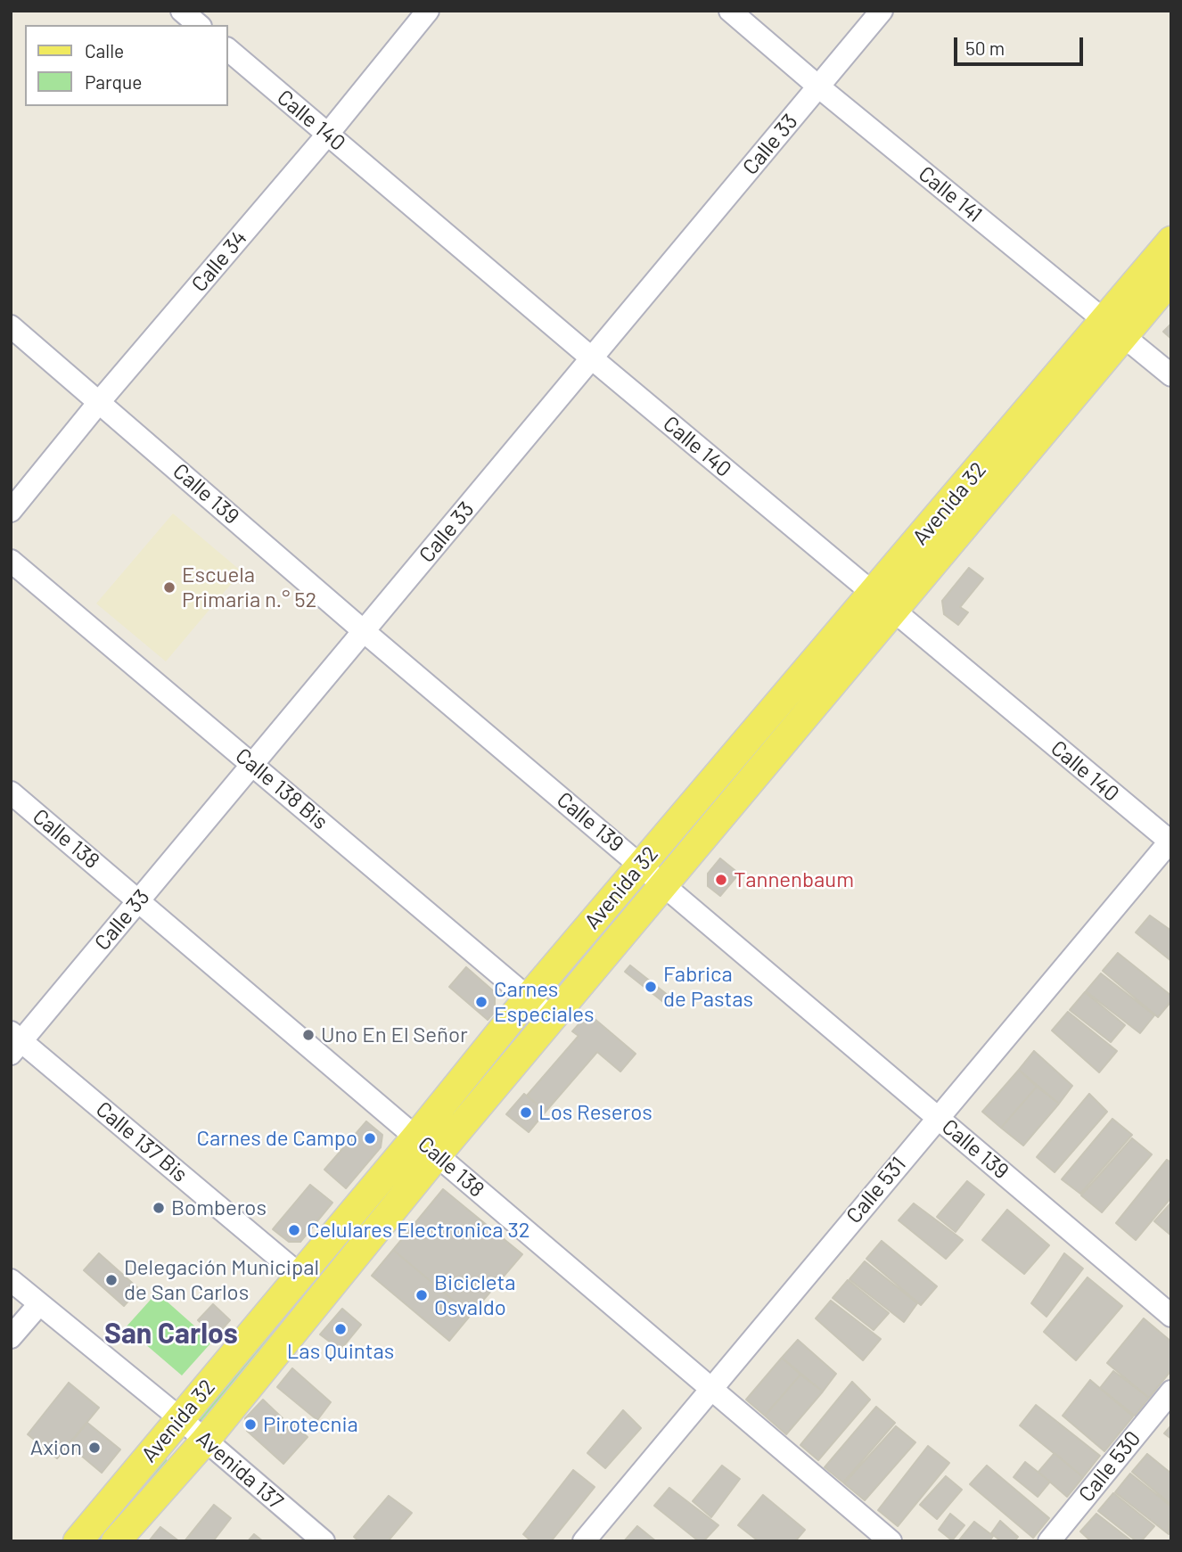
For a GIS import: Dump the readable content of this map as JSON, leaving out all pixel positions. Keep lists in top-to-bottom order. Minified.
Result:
{"streets":{"main road":["Avenida 32"],"street":["Calle 140","Calle 33","Calle 141","Calle 34","Calle 139","Calle 138 Bis","Calle 138","Calle 137 Bis","Calle 531","Calle 530","Avenida 137"]},"crossings":[["Calle 140","Calle 33"],["Calle 140","Calle 34"],["Calle 140","Avenida 32"],["Calle 140","Calle 531"],["Calle 33","Calle 141"],["Calle 33","Calle 139"],["Calle 33","Calle 138 Bis"],["Calle 33","Calle 138"],["Calle 33","Calle 137 Bis"],["Calle 141","Avenida 32"],["Calle 34","Calle 139"],["Calle 139","Avenida 32"],["Calle 139","Calle 531"],["Avenida 32","Calle 138 Bis"],["Avenida 32","Calle 138"],["Avenida 32","Calle 137 Bis"],["Avenida 32","Avenida 137"],["Calle 138","Calle 531"]],"districts":["San Carlos"],"places":["Escuela Primaria n.° 52","Tannenbaum","Fabrica de Pastas","Carnes Especiales","Uno En El Señor","Los Reseros","Carnes de Campo","Bomberos","Celulares Electronica 32","Delegación Municipal de San Carlos","Bicicleta Osvaldo","Las Quintas","Pirotecnia","Axion"],"legend":["Calle","Parque"],"scale_bar":"50 m"}
